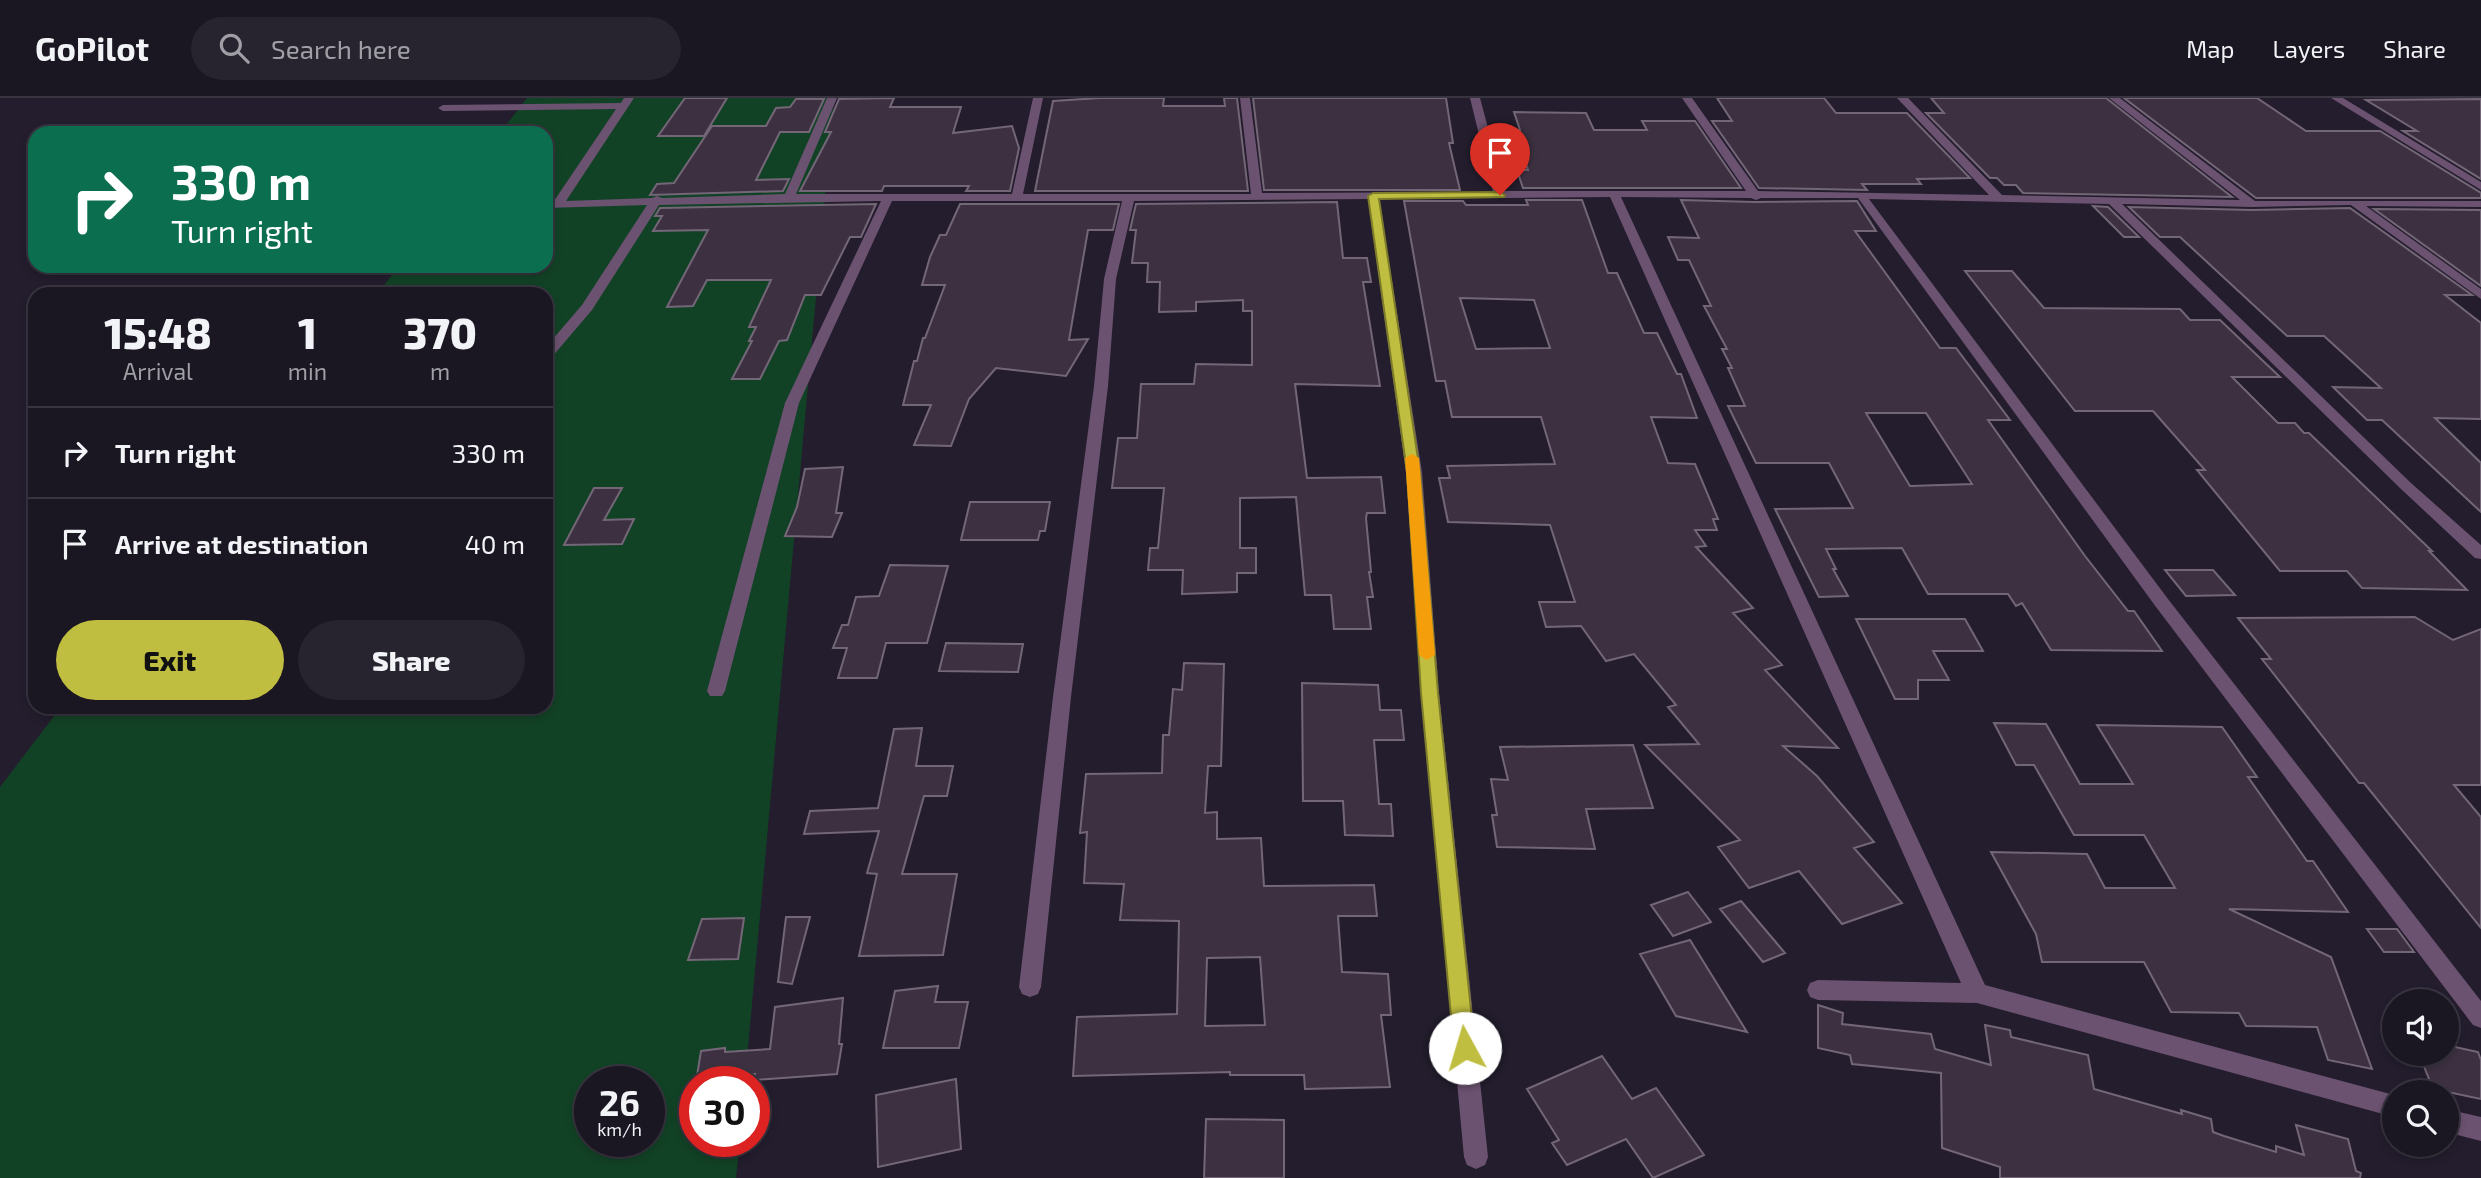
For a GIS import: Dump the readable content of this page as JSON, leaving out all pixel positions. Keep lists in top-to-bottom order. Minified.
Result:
{"page":{"header":"GoPilot","search":"Search here","nav":["Map","Layers","Share"],"turn":["330 m","Turn right"],"eta":["15:48","Arrival","1","min","370","m"],"list":[{"name":"Turn right","value":"330 m"},{"name":"Arrive at destination","value":"40 m"}],"buttons":["Exit","Share"],"speed":"26 km/h","limit":"30"}}
